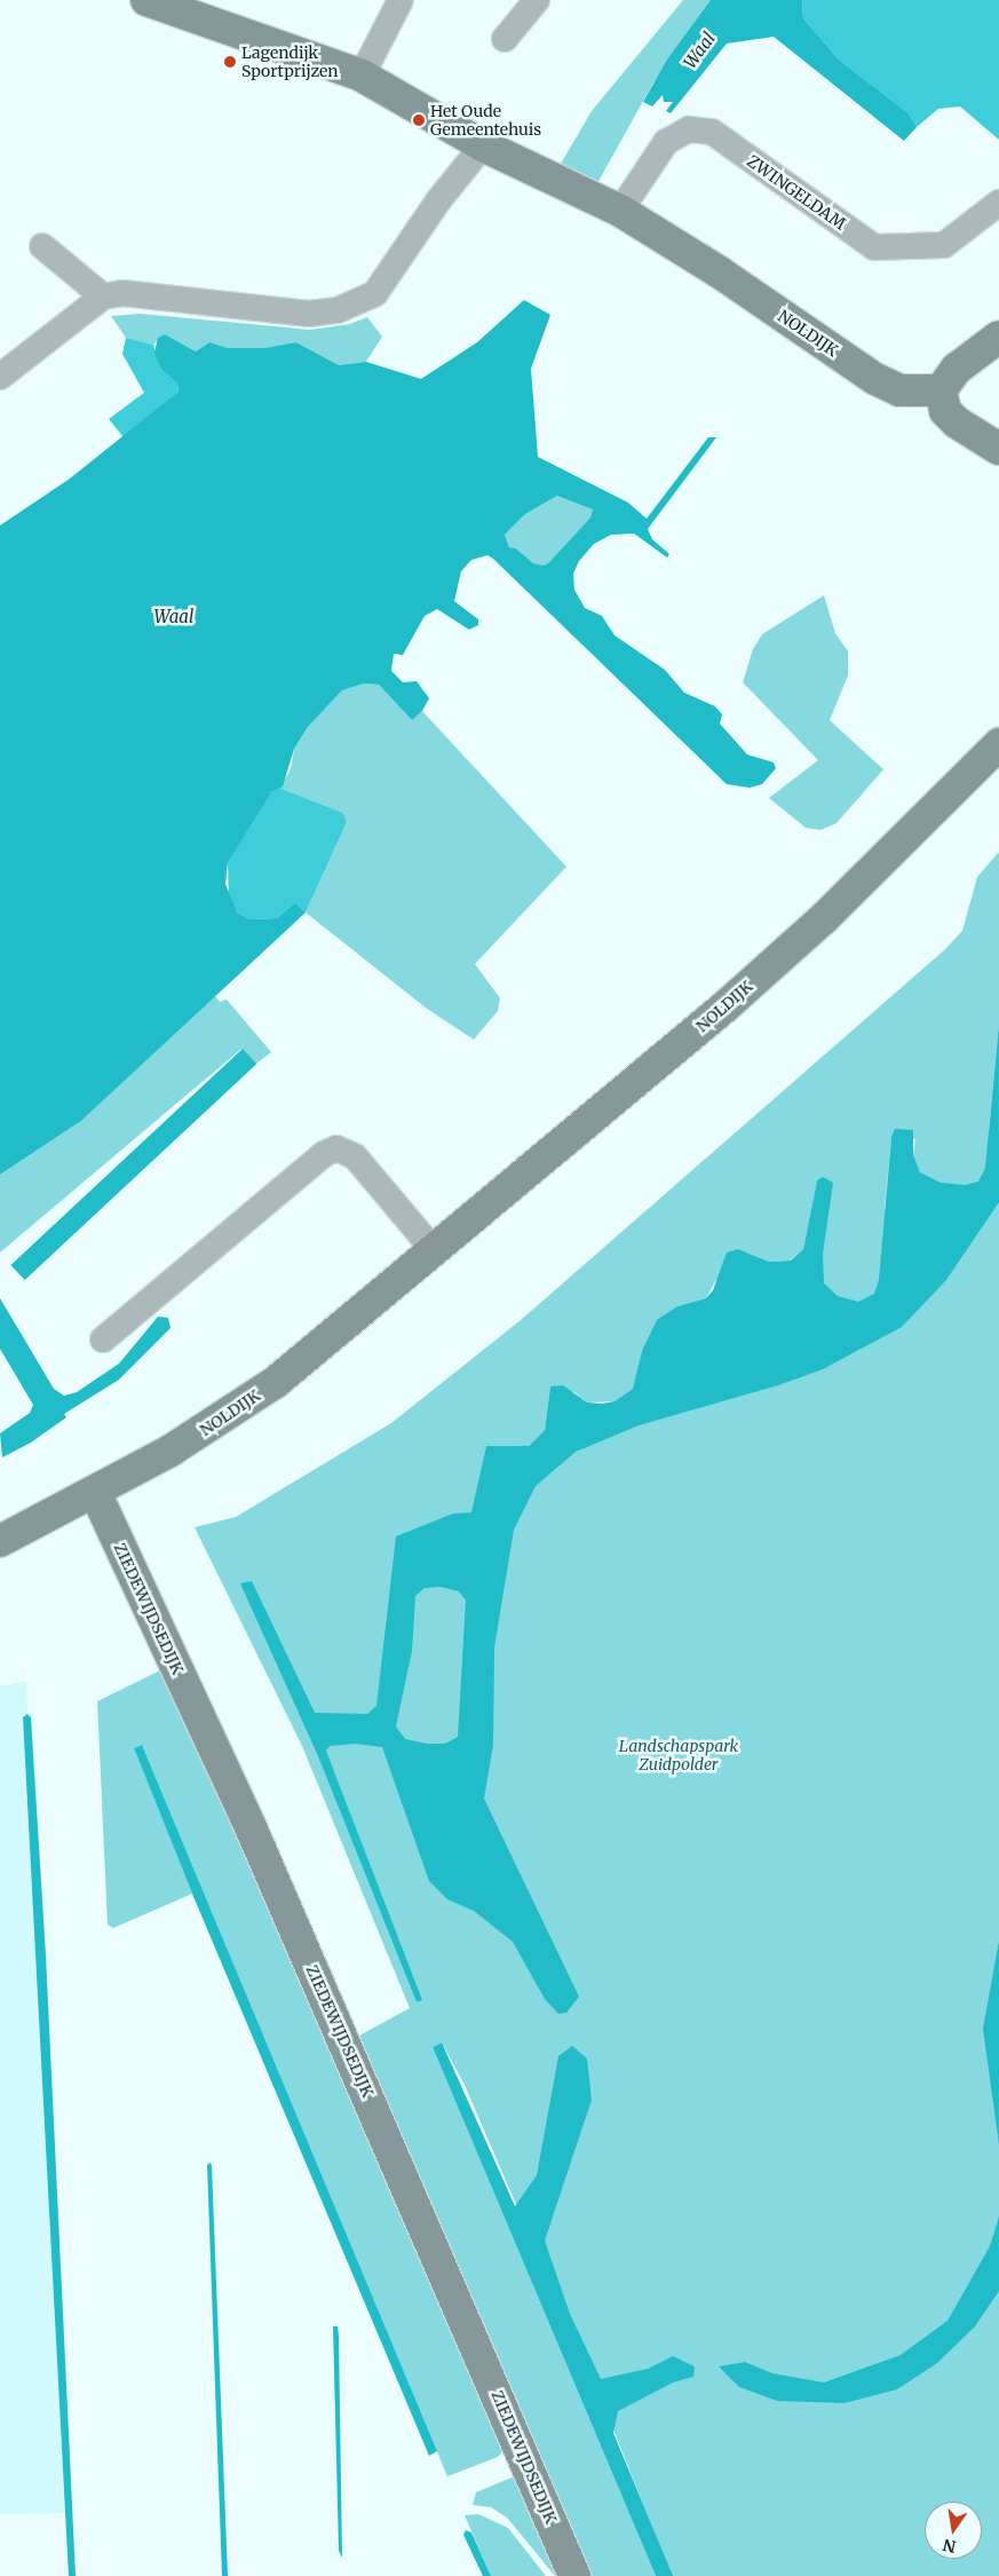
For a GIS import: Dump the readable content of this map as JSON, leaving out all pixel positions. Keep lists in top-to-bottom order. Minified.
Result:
{"streets":{"street":["ZWINGELDAM","NOLDIJK","ZIEDEWIJDSEDIJK"]},"crossings":[["ZWINGELDAM","NOLDIJK"],["NOLDIJK","ZIEDEWIJDSEDIJK"]],"water":["Waal"],"parks":["Landschapspark Zuidpolder"],"places":["Lagendijk Sportprijzen","Het Oude Gemeentehuis"],"north":"bottom"}
